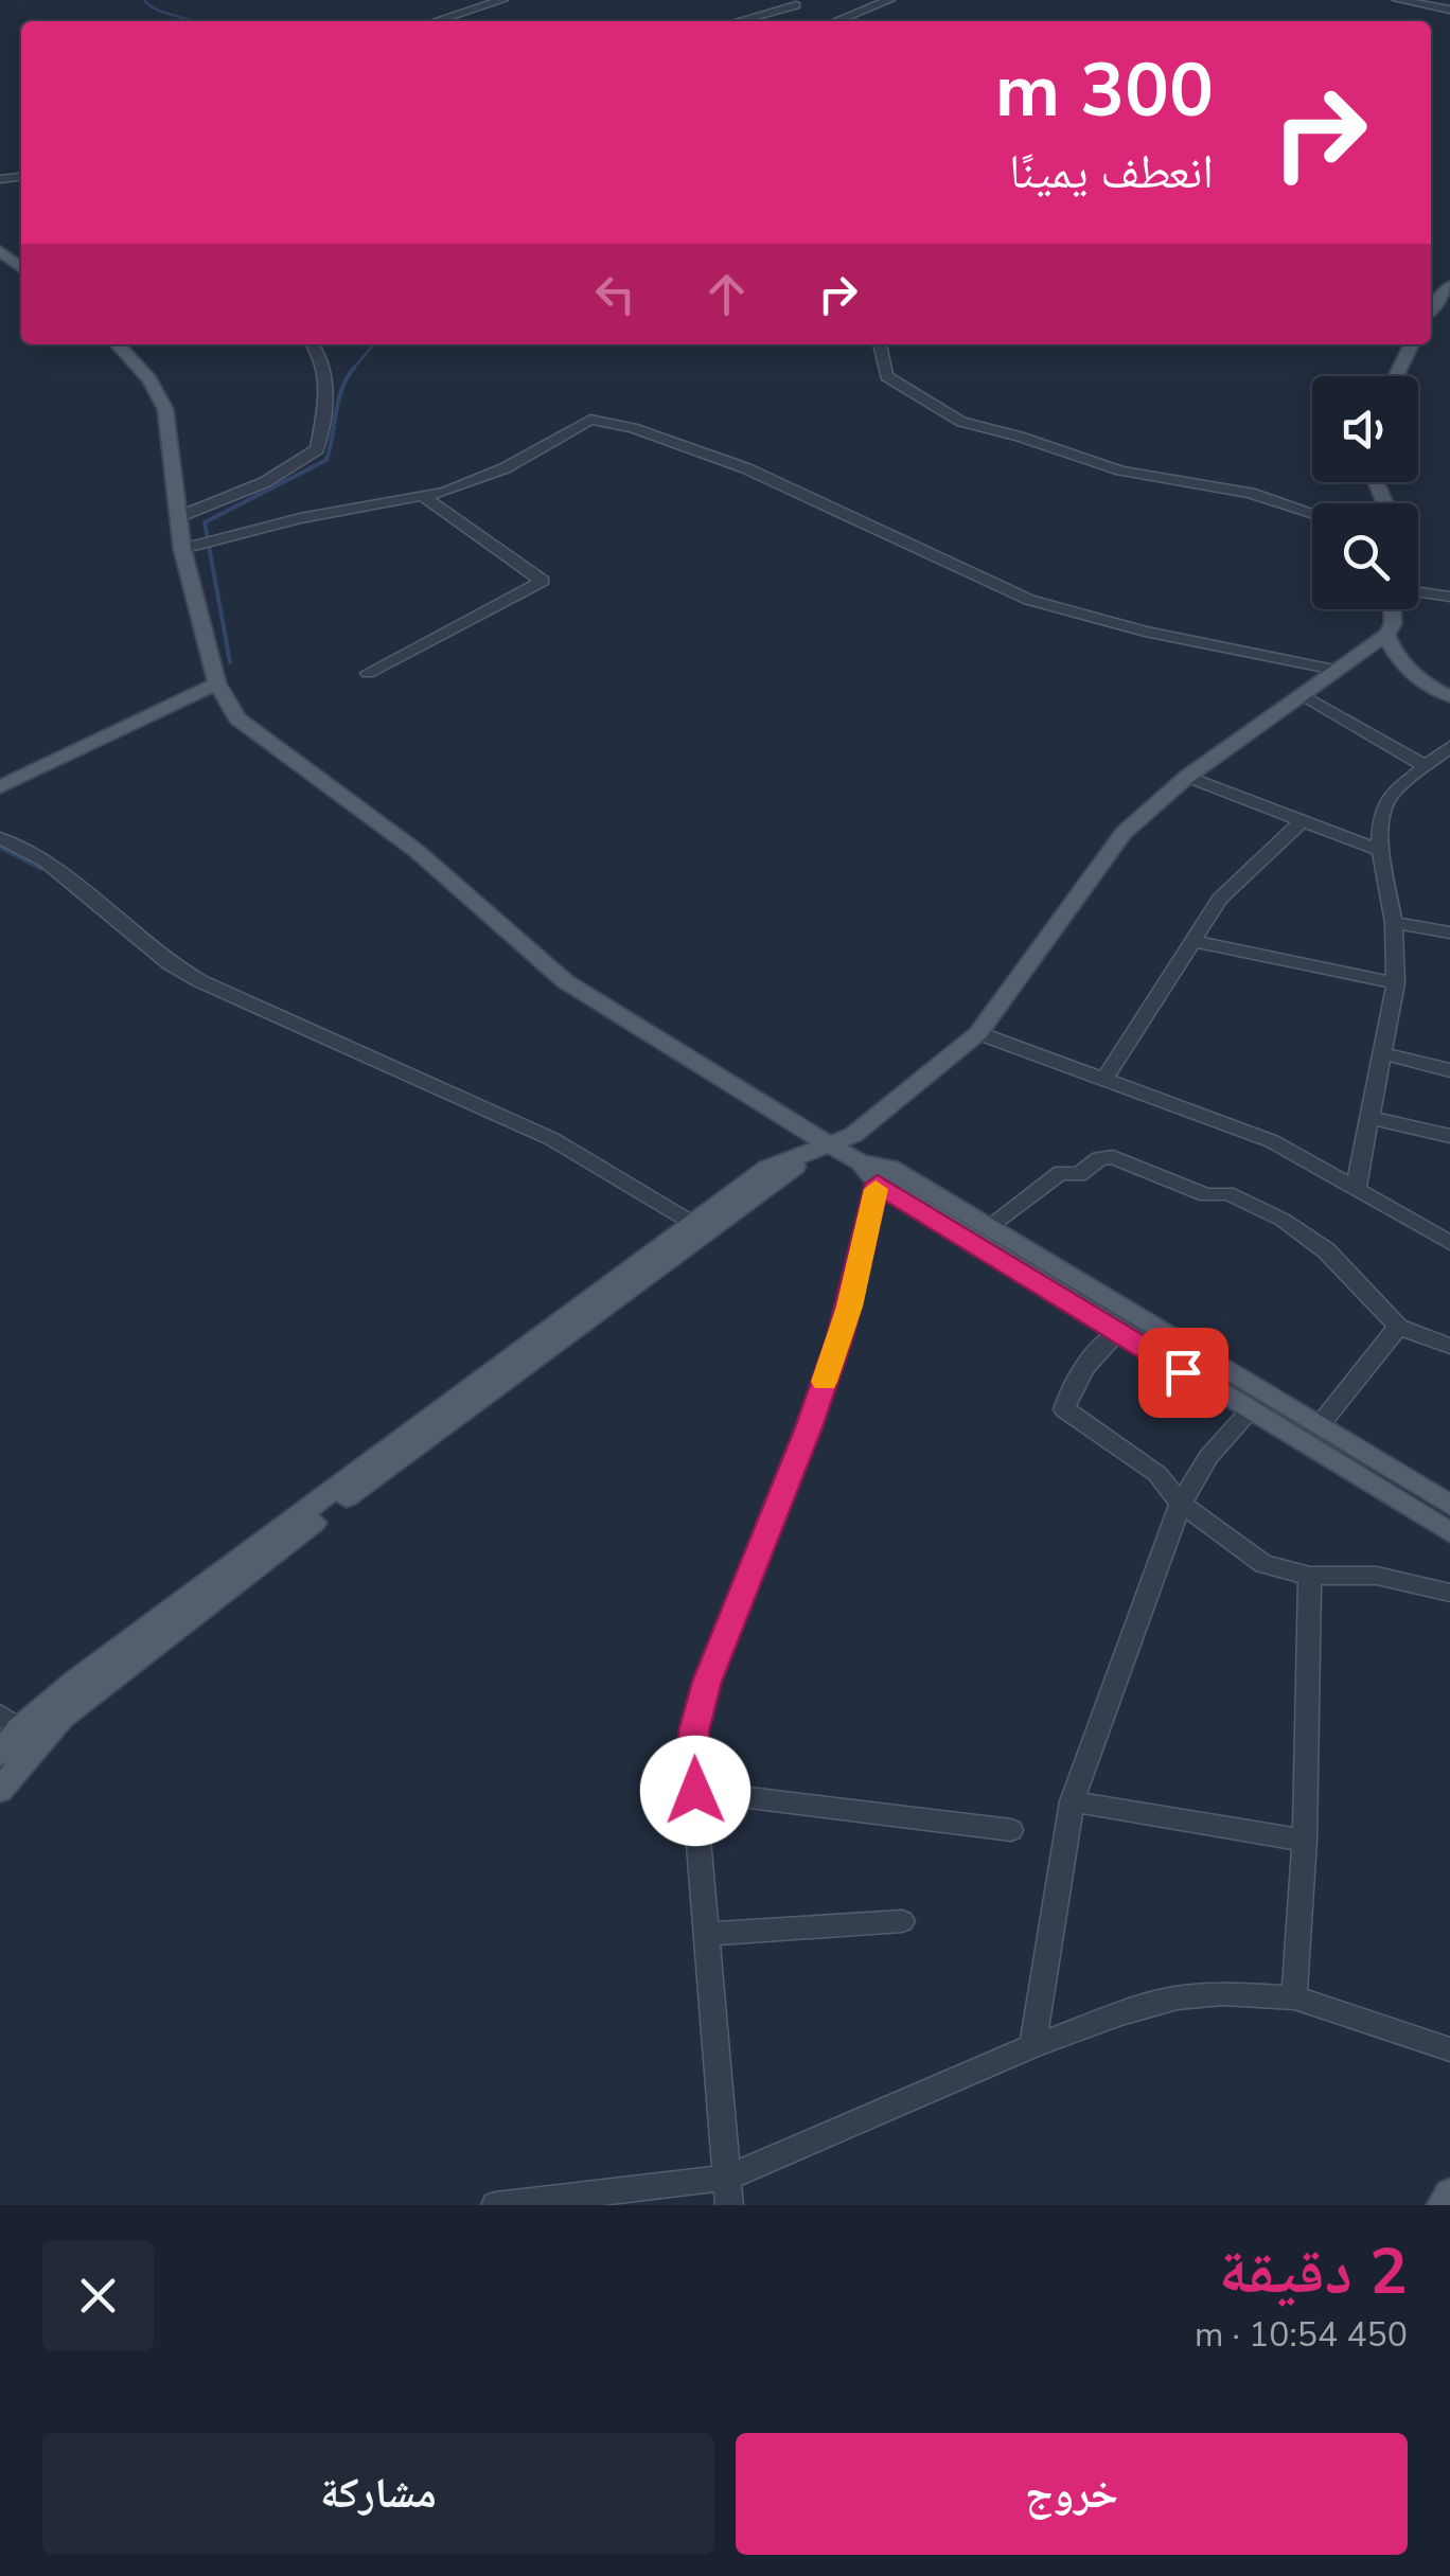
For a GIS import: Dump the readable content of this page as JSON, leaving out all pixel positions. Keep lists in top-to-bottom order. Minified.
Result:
{"page":{"turn":["300 m","انعطف يمينًا"],"heading":["2 دقيقة","450 m · 10:54"],"buttons":["خروج","مشاركة"]}}
